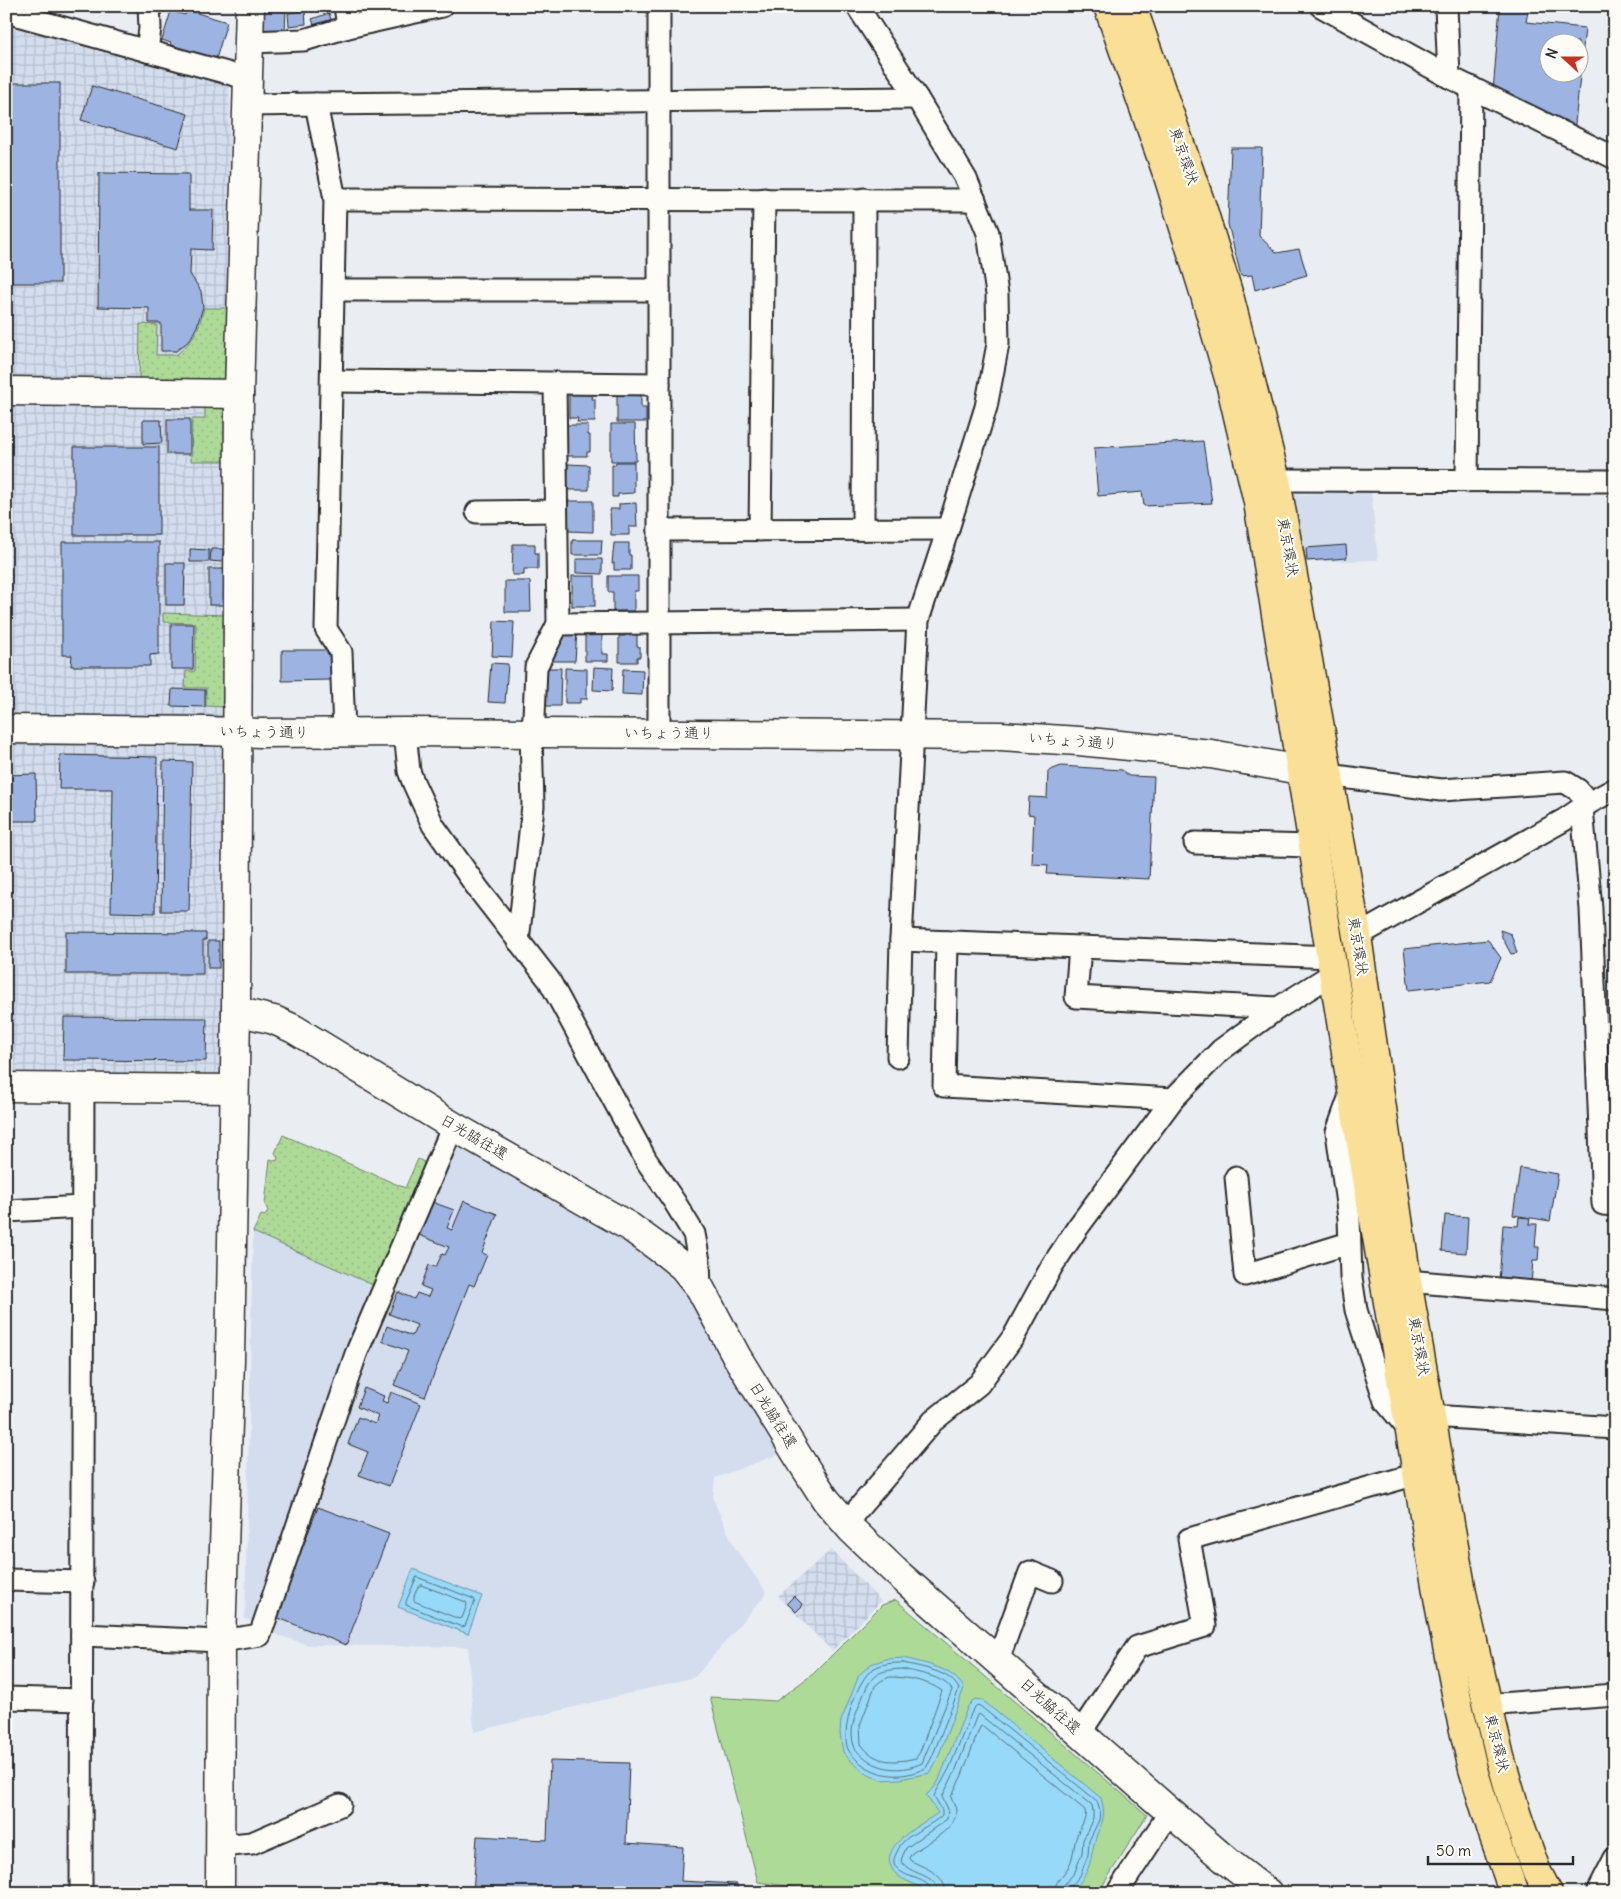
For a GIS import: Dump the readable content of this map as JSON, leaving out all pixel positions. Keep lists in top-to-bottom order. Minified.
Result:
{"streets":{"highway":["東京環状"],"street":["いちょう通り","日光脇往還"]},"crossings":[["東京環状","いちょう通り"]],"scale_bar":"50 m","north":"left"}
